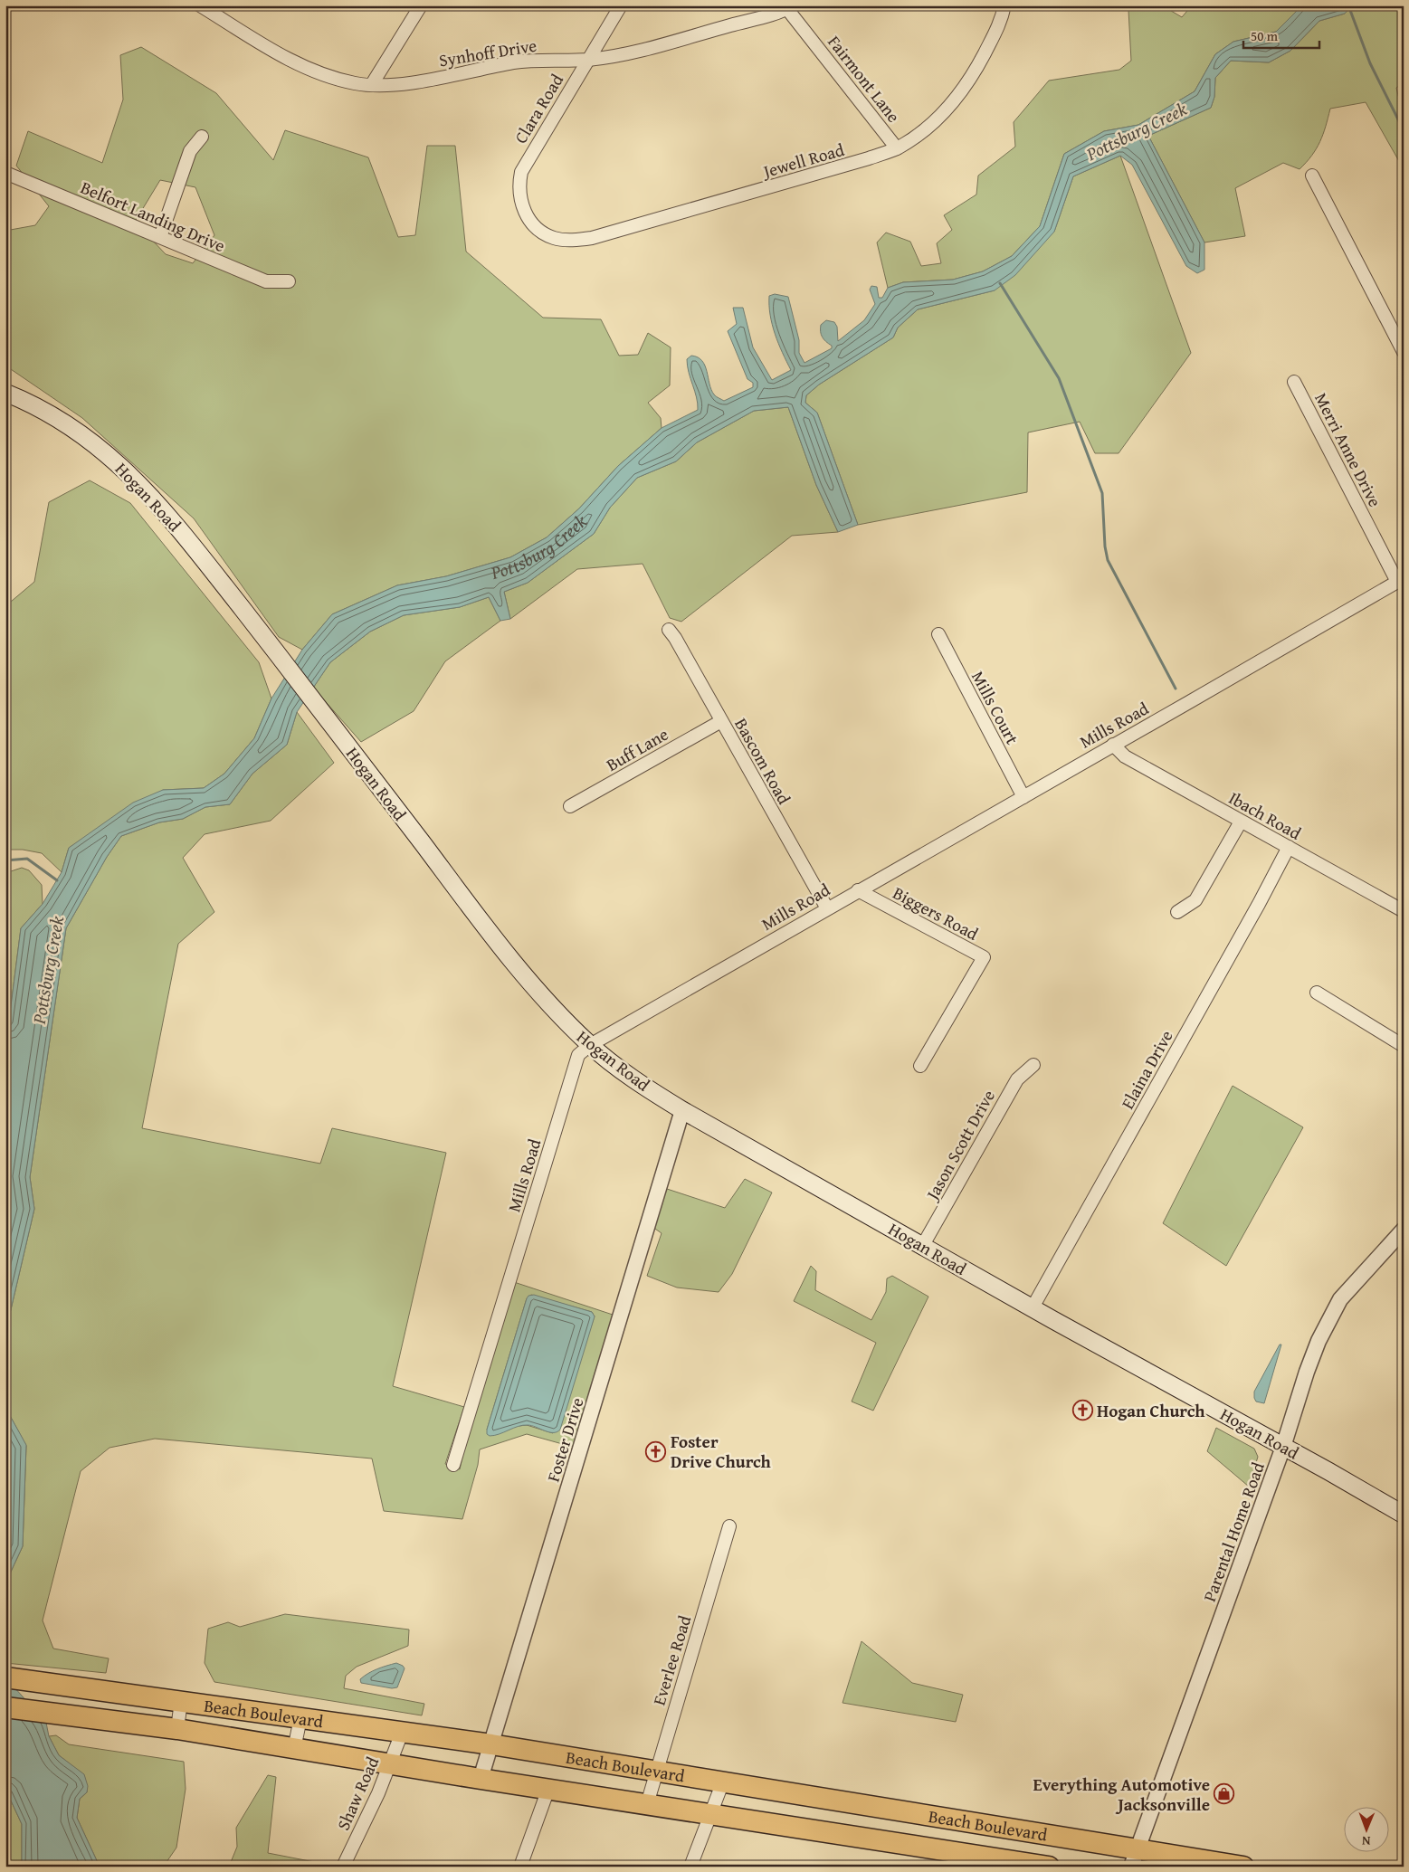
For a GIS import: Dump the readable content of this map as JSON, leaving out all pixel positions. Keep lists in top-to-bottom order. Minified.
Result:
{"streets":{"highway":["Beach Boulevard"],"main road":["Hogan Road"],"street":["Synhoff Drive","Fairmont Lane","Clara Road","Jewell Road","Belfort Landing Drive","Merri Anne Drive","Mills Court","Mills Road","Buff Lane","Bascom Road","Ibach Road","Biggers Road","Elaina Drive","Jason Scott Drive","Foster Drive","Parental Home Road","Everlee Road","Shaw Road"]},"crossings":[["Synhoff Drive","Fairmont Lane"],["Synhoff Drive","Clara Road"],["Fairmont Lane","Jewell Road"],["Clara Road","Jewell Road"],["Merri Anne Drive","Mills Road"],["Hogan Road","Mills Road"],["Hogan Road","Elaina Drive"],["Hogan Road","Jason Scott Drive"],["Hogan Road","Foster Drive"],["Hogan Road","Parental Home Road"],["Mills Court","Mills Road"],["Mills Road","Bascom Road"],["Mills Road","Ibach Road"],["Mills Road","Biggers Road"],["Buff Lane","Bascom Road"],["Ibach Road","Elaina Drive"],["Foster Drive","Beach Boulevard"],["Parental Home Road","Beach Boulevard"],["Everlee Road","Beach Boulevard"],["Beach Boulevard","Shaw Road"]],"water":["Pottsburg Creek"],"places":{"church":["Hogan Church","Foster Drive Church"],"shop":["Everything Automotive Jacksonville"]},"scale_bar":"50 m","north":"bottom"}
